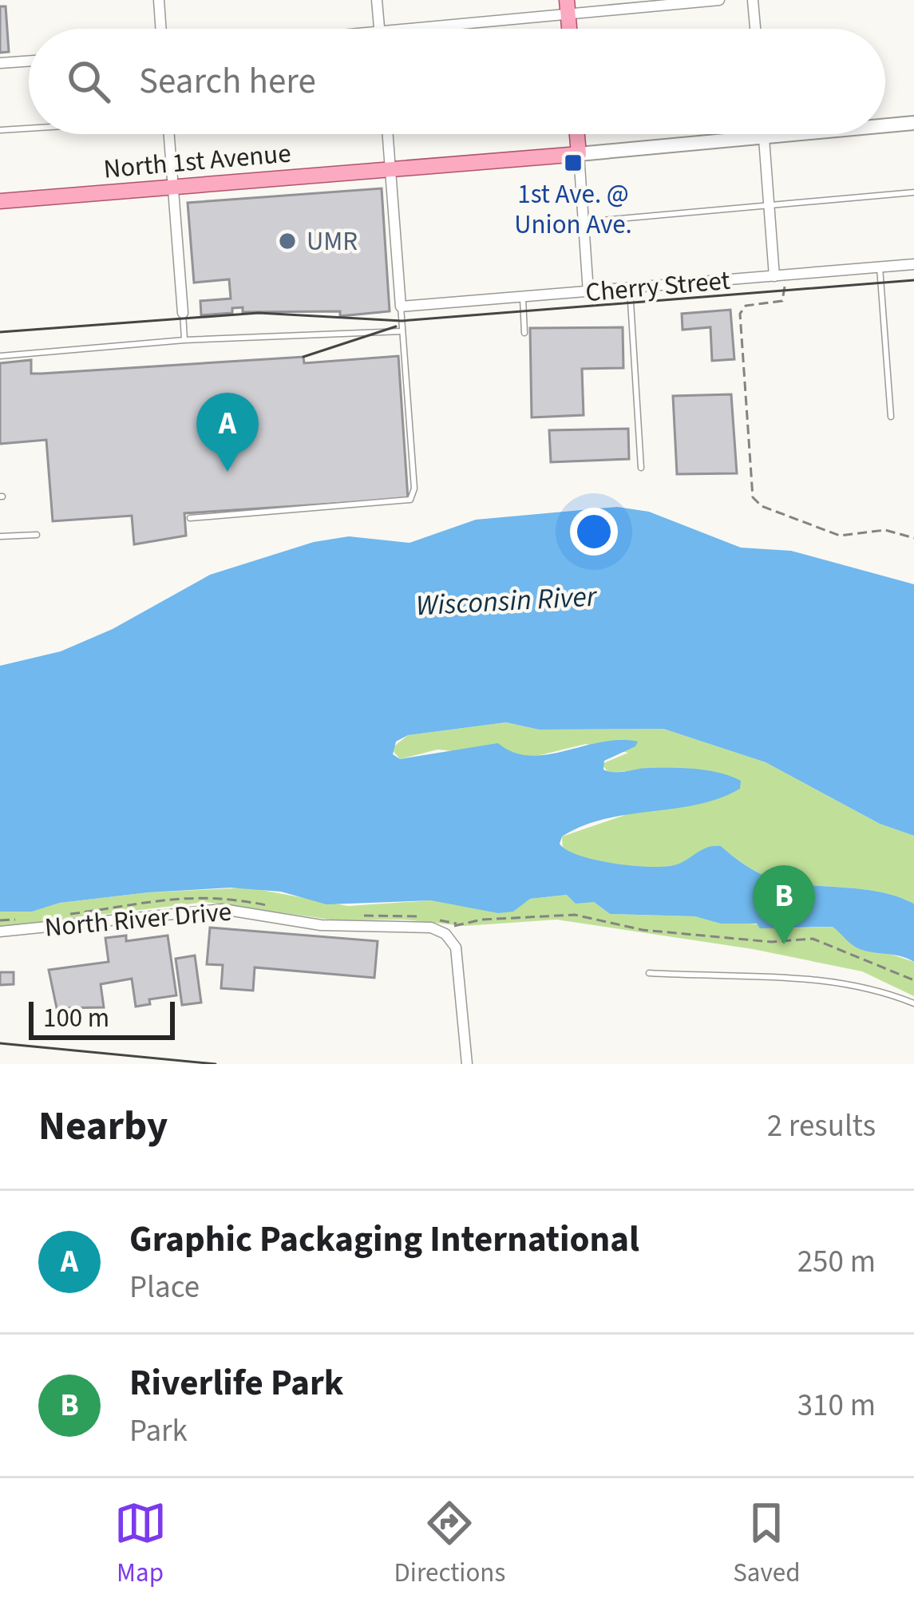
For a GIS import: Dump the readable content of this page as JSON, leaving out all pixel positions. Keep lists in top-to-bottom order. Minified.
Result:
{"streets":{"main road":["North 1st Avenue"],"street":["Cherry Street","North River Drive"]},"water":["Wisconsin River"],"places":{"transit":["1st Ave. @ Union Ave."],"other":["UMR"]},"scale_bar":"100 m","page":{"search":"Search here","pins":["A","B"],"scale":"100 m","heading":["Nearby","2 results"],"list":[{"mark":"A","name":"Graphic Packaging International","note":"Place","value":"250 m"},{"mark":"B","name":"Riverlife Park","note":"Park","value":"310 m"}],"nav":["Map","Directions","Saved"]}}
